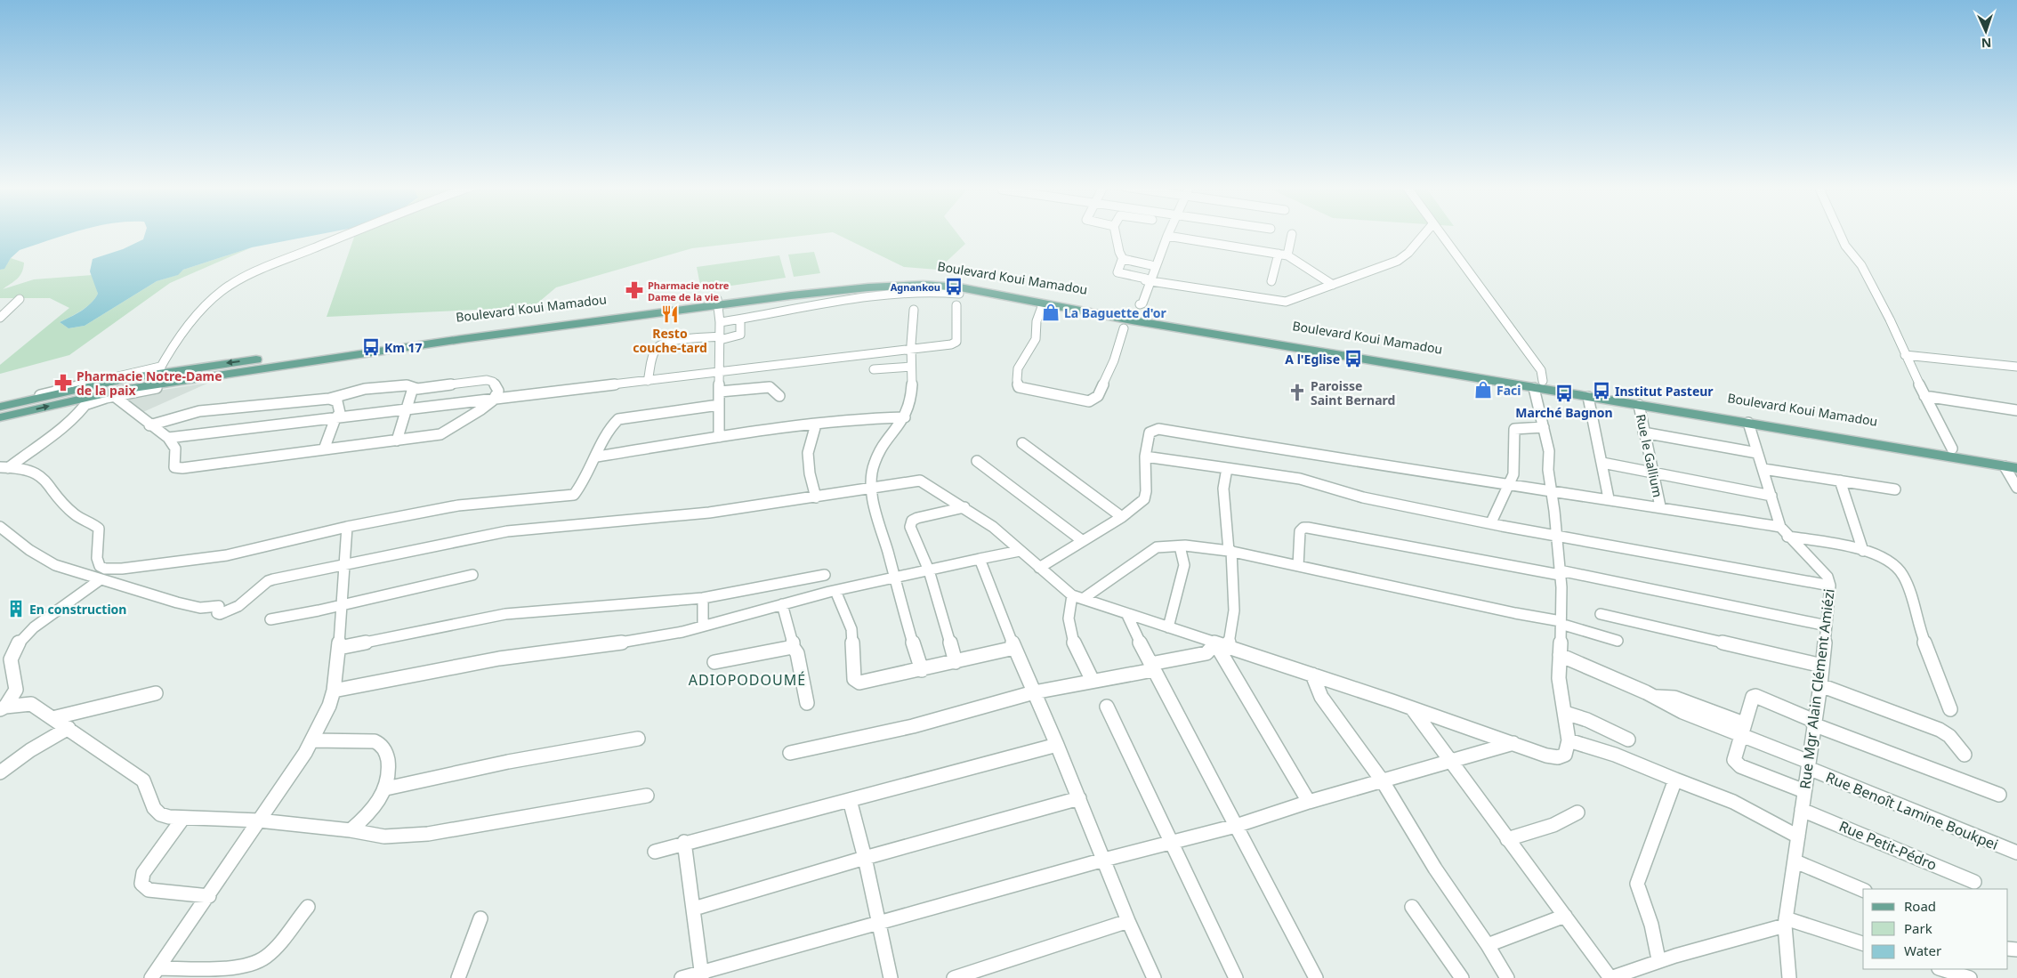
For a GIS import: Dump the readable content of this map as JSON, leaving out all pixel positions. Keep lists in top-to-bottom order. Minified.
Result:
{"streets":{"main road":["Boulevard Koui Mamadou"],"street":["Rue le Gallium","Rue Mgr Alain Clément Amiézi","Rue Benoît Lamine Boukpei","Rue Petit-Pédro"]},"crossings":[["Boulevard Koui Mamadou","Rue le Gallium"],["Boulevard Koui Mamadou","Rue Mgr Alain Clément Amiézi"],["Rue Mgr Alain Clément Amiézi","Rue Benoît Lamine Boukpei"],["Rue Mgr Alain Clément Amiézi","Rue Petit-Pédro"]],"districts":["ADIOPODOUMÉ"],"places":{"bus stop":["Agnankou","Km 17","A l'Eglise","Institut Pasteur","Marché Bagnon"],"pharmacy":["Pharmacie notre Dame de la vie","Pharmacie Notre-Dame de la paix"],"shop":["La Baguette d'or","Faci"],"restaurant":["Resto couche-tard"],"church":["Paroisse Saint Bernard"],"building":["En construction"]},"legend":["Road","Park","Water"],"north":"bottom"}
